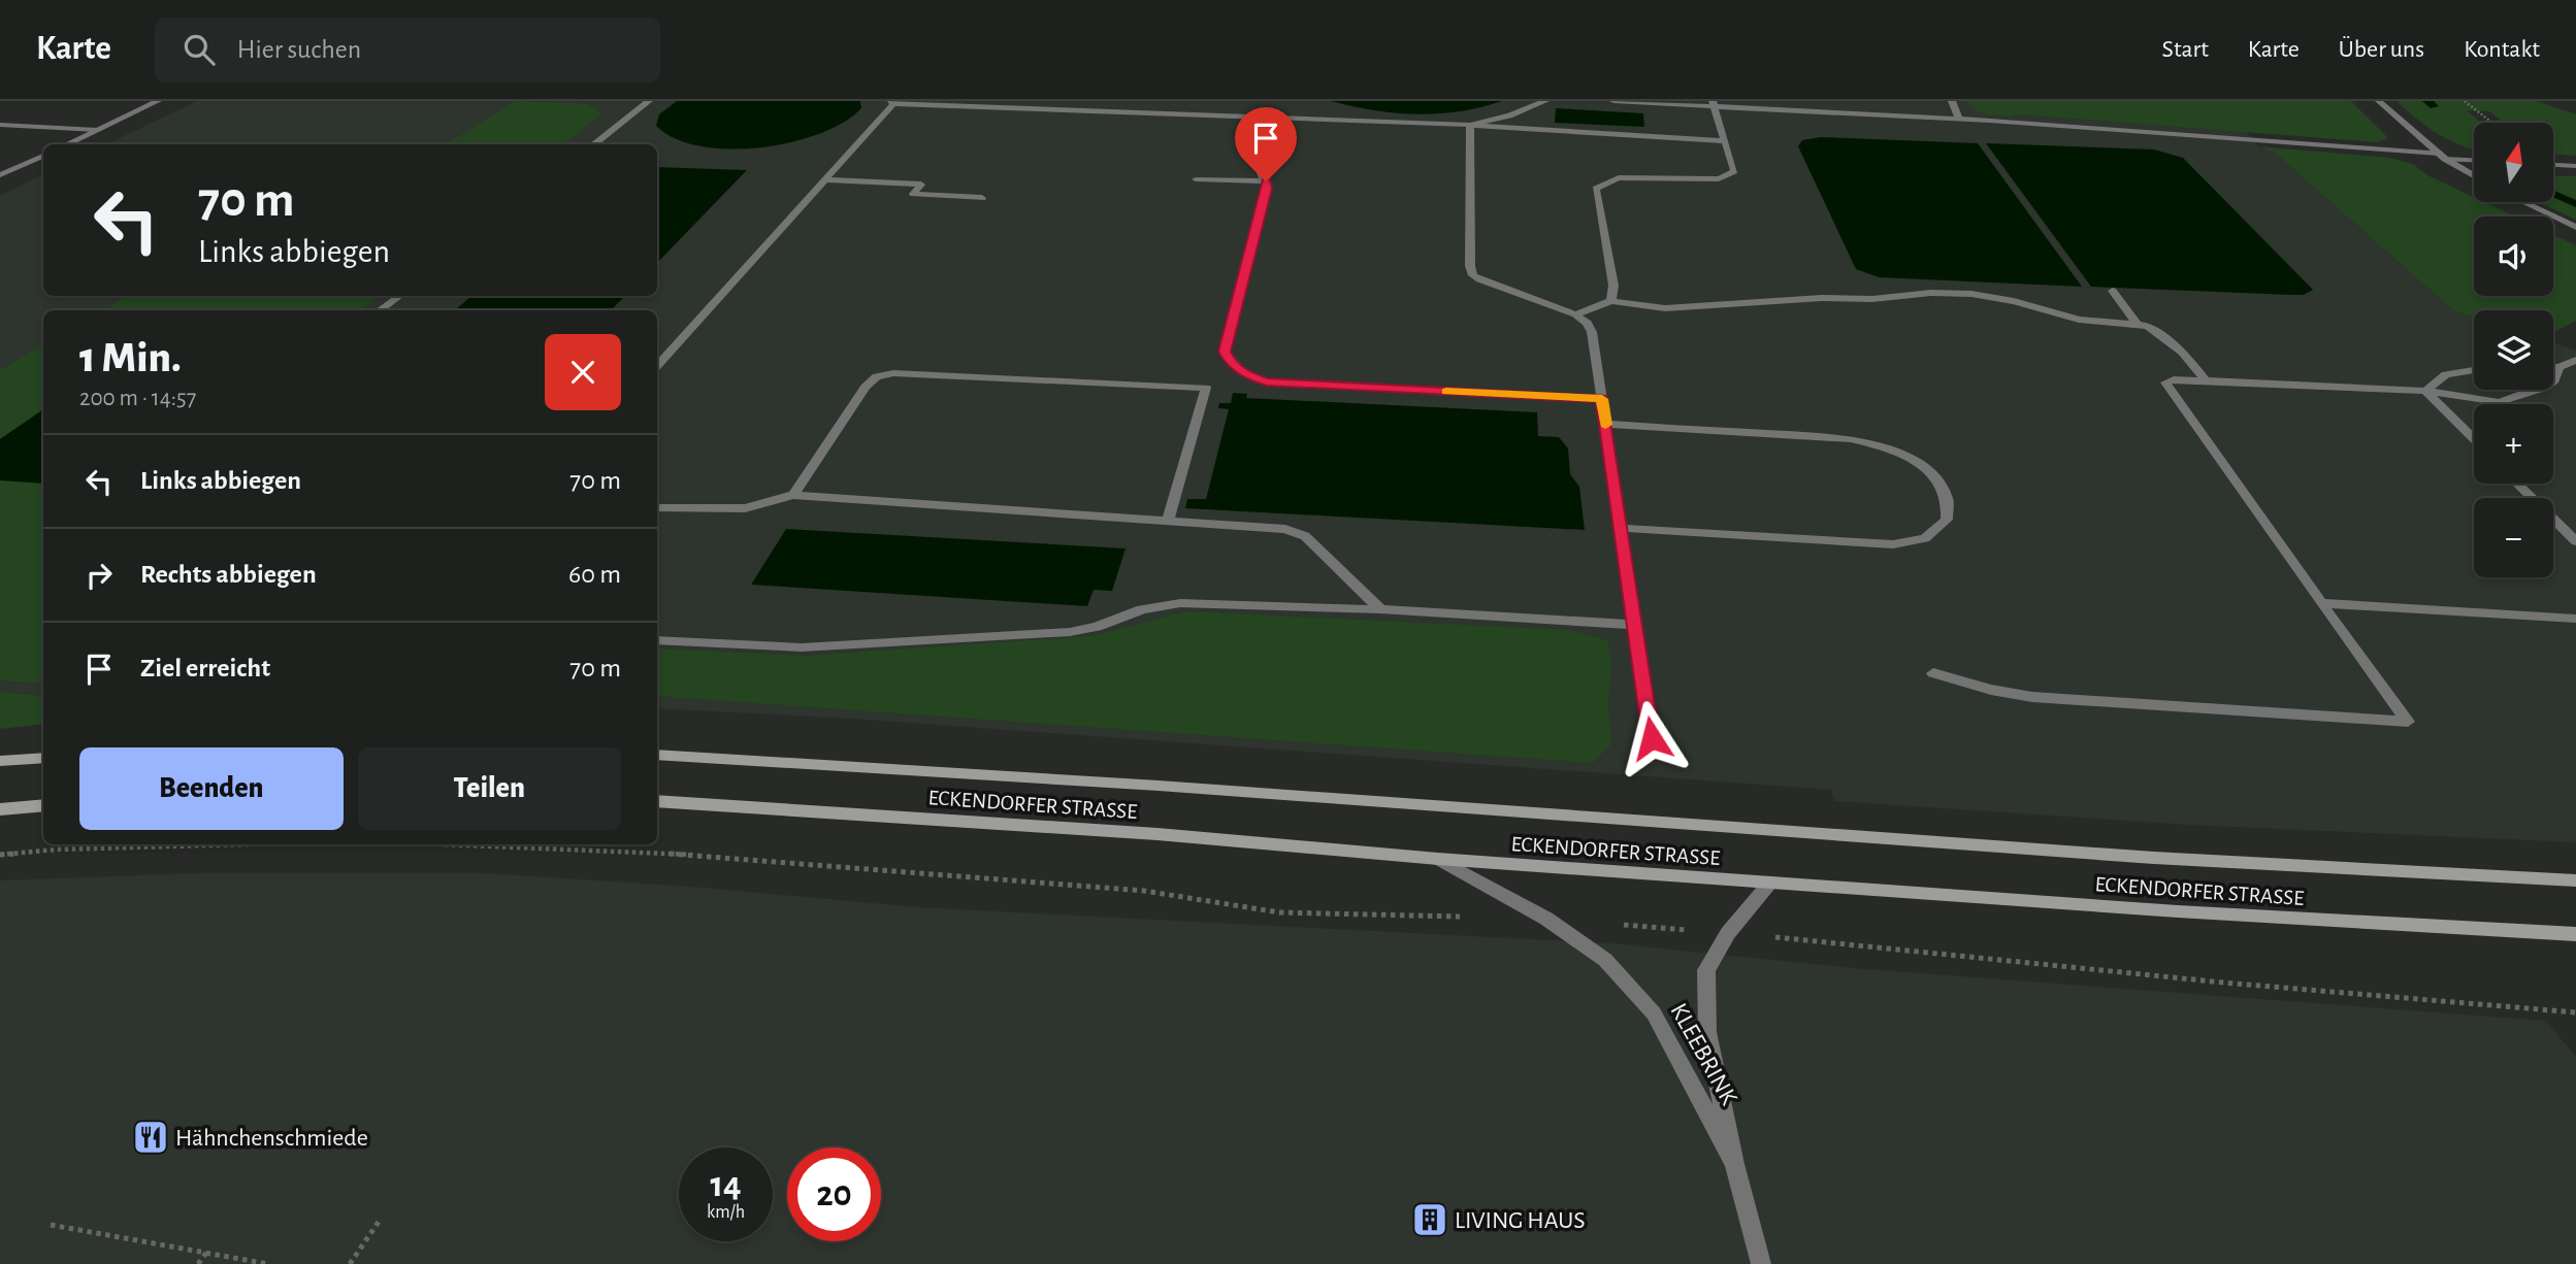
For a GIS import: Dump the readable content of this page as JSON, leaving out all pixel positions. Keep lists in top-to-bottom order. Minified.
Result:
{"streets":{"main road":["ECKENDORFER STRASSE"],"street":["KLEEBRINK"]},"crossings":[["ECKENDORFER STRASSE","KLEEBRINK"]],"places":{"restaurant":["Hähnchenschmiede"],"building":["LIVING HAUS"]},"north":"top","page":{"header":"Karte","search":"Hier suchen","nav":["Start","Karte","Über uns","Kontakt"],"map_buttons":["+","−"],"turn":["70 m","Links abbiegen"],"heading":["1 Min.","200 m · 14:57"],"list":[{"name":"Links abbiegen","value":"70 m"},{"name":"Rechts abbiegen","value":"60 m"},{"name":"Ziel erreicht","value":"70 m"}],"buttons":["Beenden","Teilen"],"speed":"14 km/h","limit":"20"}}
